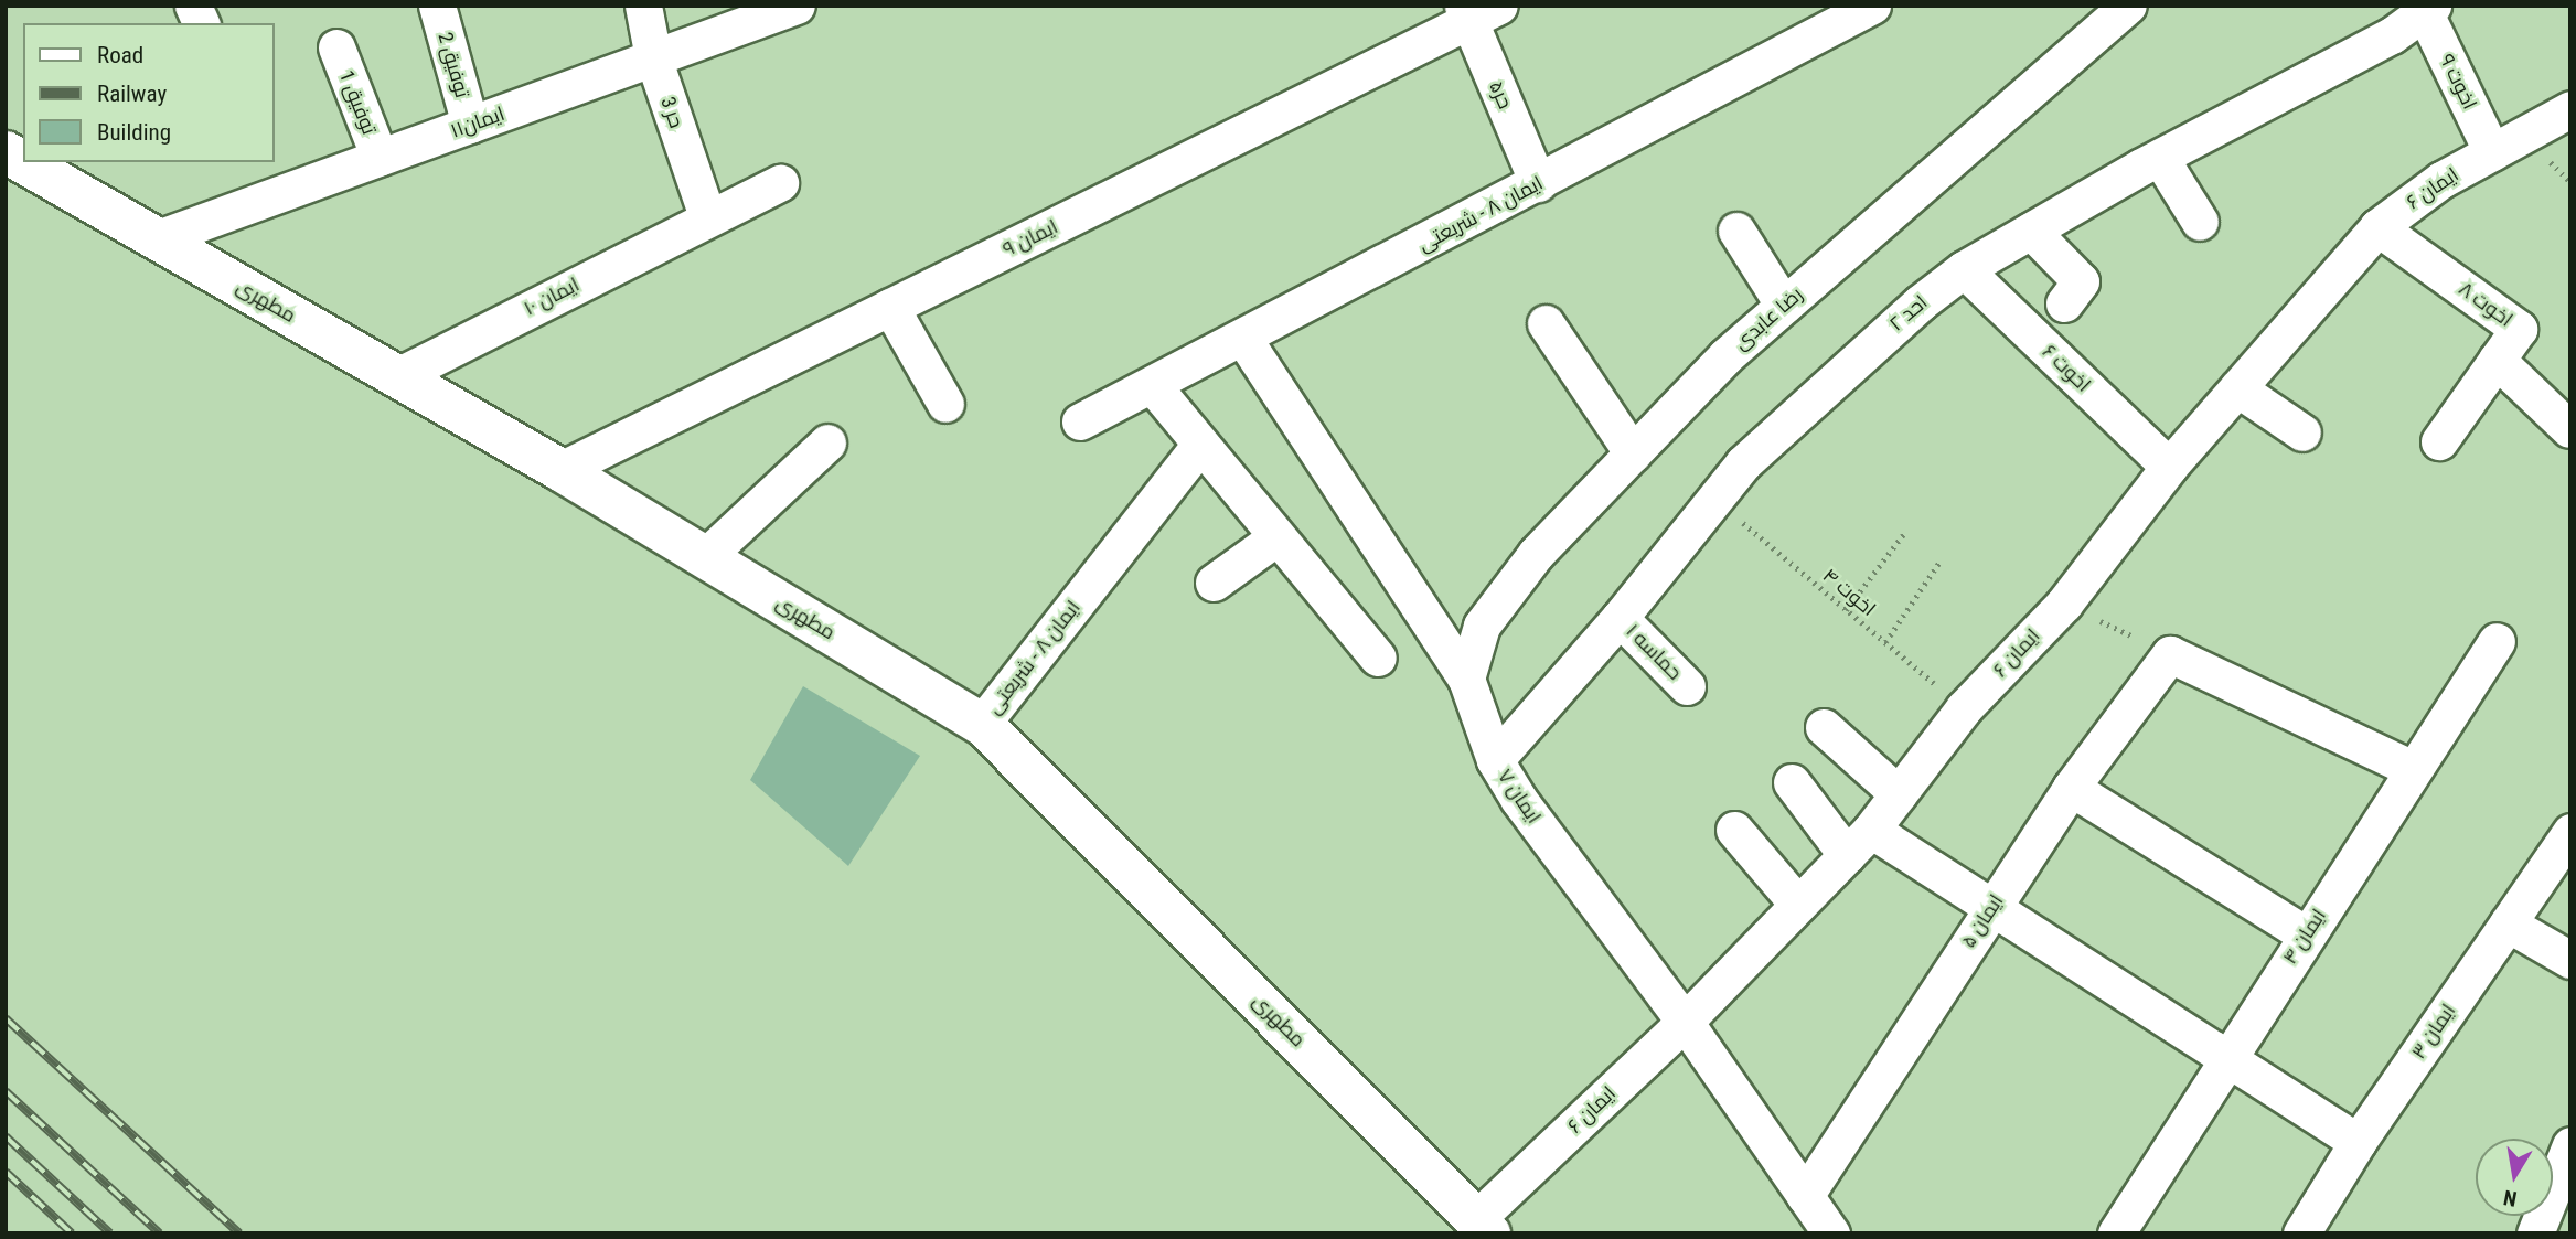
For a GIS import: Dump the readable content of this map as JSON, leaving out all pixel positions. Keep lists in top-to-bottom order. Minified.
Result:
{"streets":{"street":["توفیق 2","اخوت ۹","حر۵","توفیق 1","حر 3","ایمان۱۱","ایمان ۶","ایمان ۸ - شریعتی","ایمان ۹","ایمان ۱۰","مطهری","اخوت ۸","احد ۲","رضا عابدی","اخوت ۶","حماسه ۱","ایمان ۷","ایمان ۵","ایمان ۴","ایمان ۳"],"path":["اخوت ۴"]},"crossings":[["توفیق 2","ایمان۱۱"],["اخوت ۹","ایمان ۶"],["اخوت ۹","احد ۲"],["حر۵","ایمان ۸ - شریعتی"],["حر۵","ایمان ۹"],["توفیق 1","ایمان۱۱"],["حر 3","ایمان۱۱"],["حر 3","ایمان ۱۰"],["ایمان۱۱","مطهری"],["ایمان ۶","مطهری"],["ایمان ۶","اخوت ۸"],["ایمان ۶","اخوت ۶"],["ایمان ۶","اخوت ۴"],["ایمان ۶","ایمان ۷"],["ایمان ۸ - شریعتی","مطهری"],["ایمان ۸ - شریعتی","ایمان ۷"],["ایمان ۹","مطهری"],["ایمان ۱۰","مطهری"],["احد ۲","اخوت ۶"],["احد ۲","اخوت ۴"],["احد ۲","حماسه ۱"],["احد ۲","ایمان ۷"],["رضا عابدی","ایمان ۷"],["ایمان ۷","ایمان ۵"]],"legend":["Road","Railway","Building"],"north":"bottom"}
